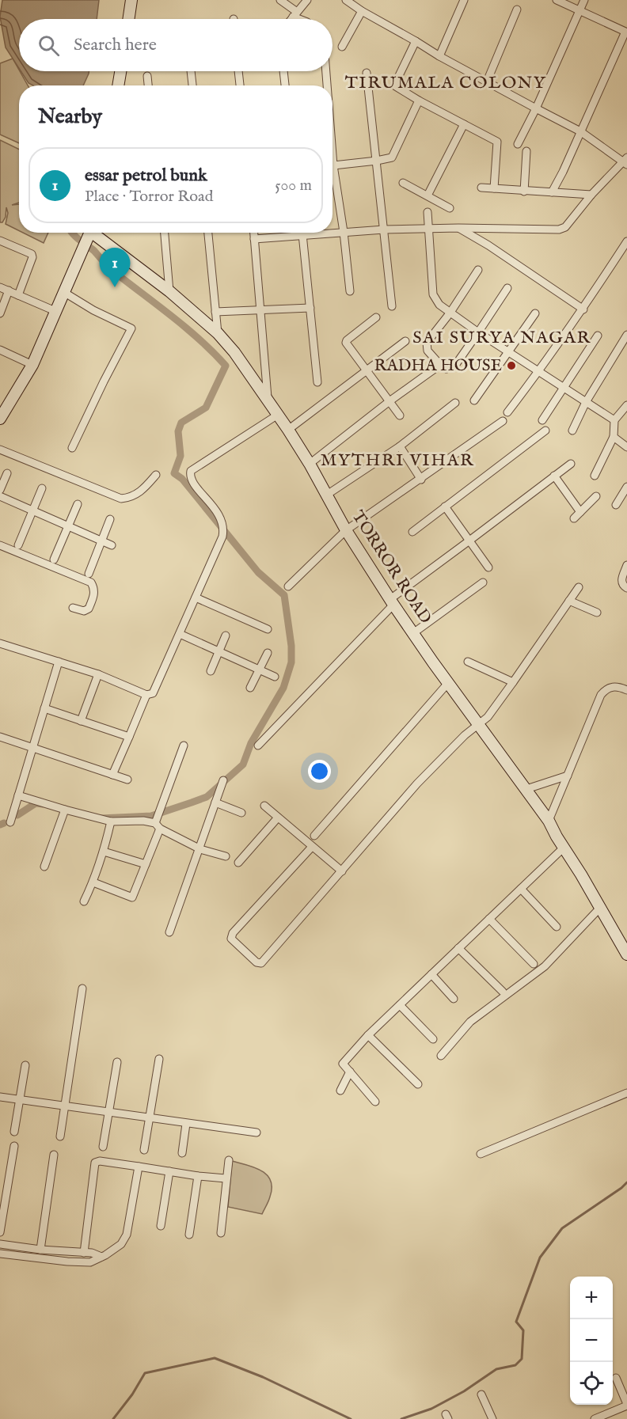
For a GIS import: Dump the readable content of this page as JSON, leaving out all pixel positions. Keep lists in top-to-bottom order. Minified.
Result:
{"streets":{"street":["TORROR ROAD"]},"districts":["TIRUMALA COLONY","SAI SURYA NAGAR","MYTHRI VIHAR"],"places":["RADHA HOUSE"],"page":{"search":"Search here","heading":"Nearby","list":[{"mark":"1","name":"essar petrol bunk","note":"Place · Torror Road","value":"500 m"}],"pins":"1","map_buttons":["+","−"]}}
